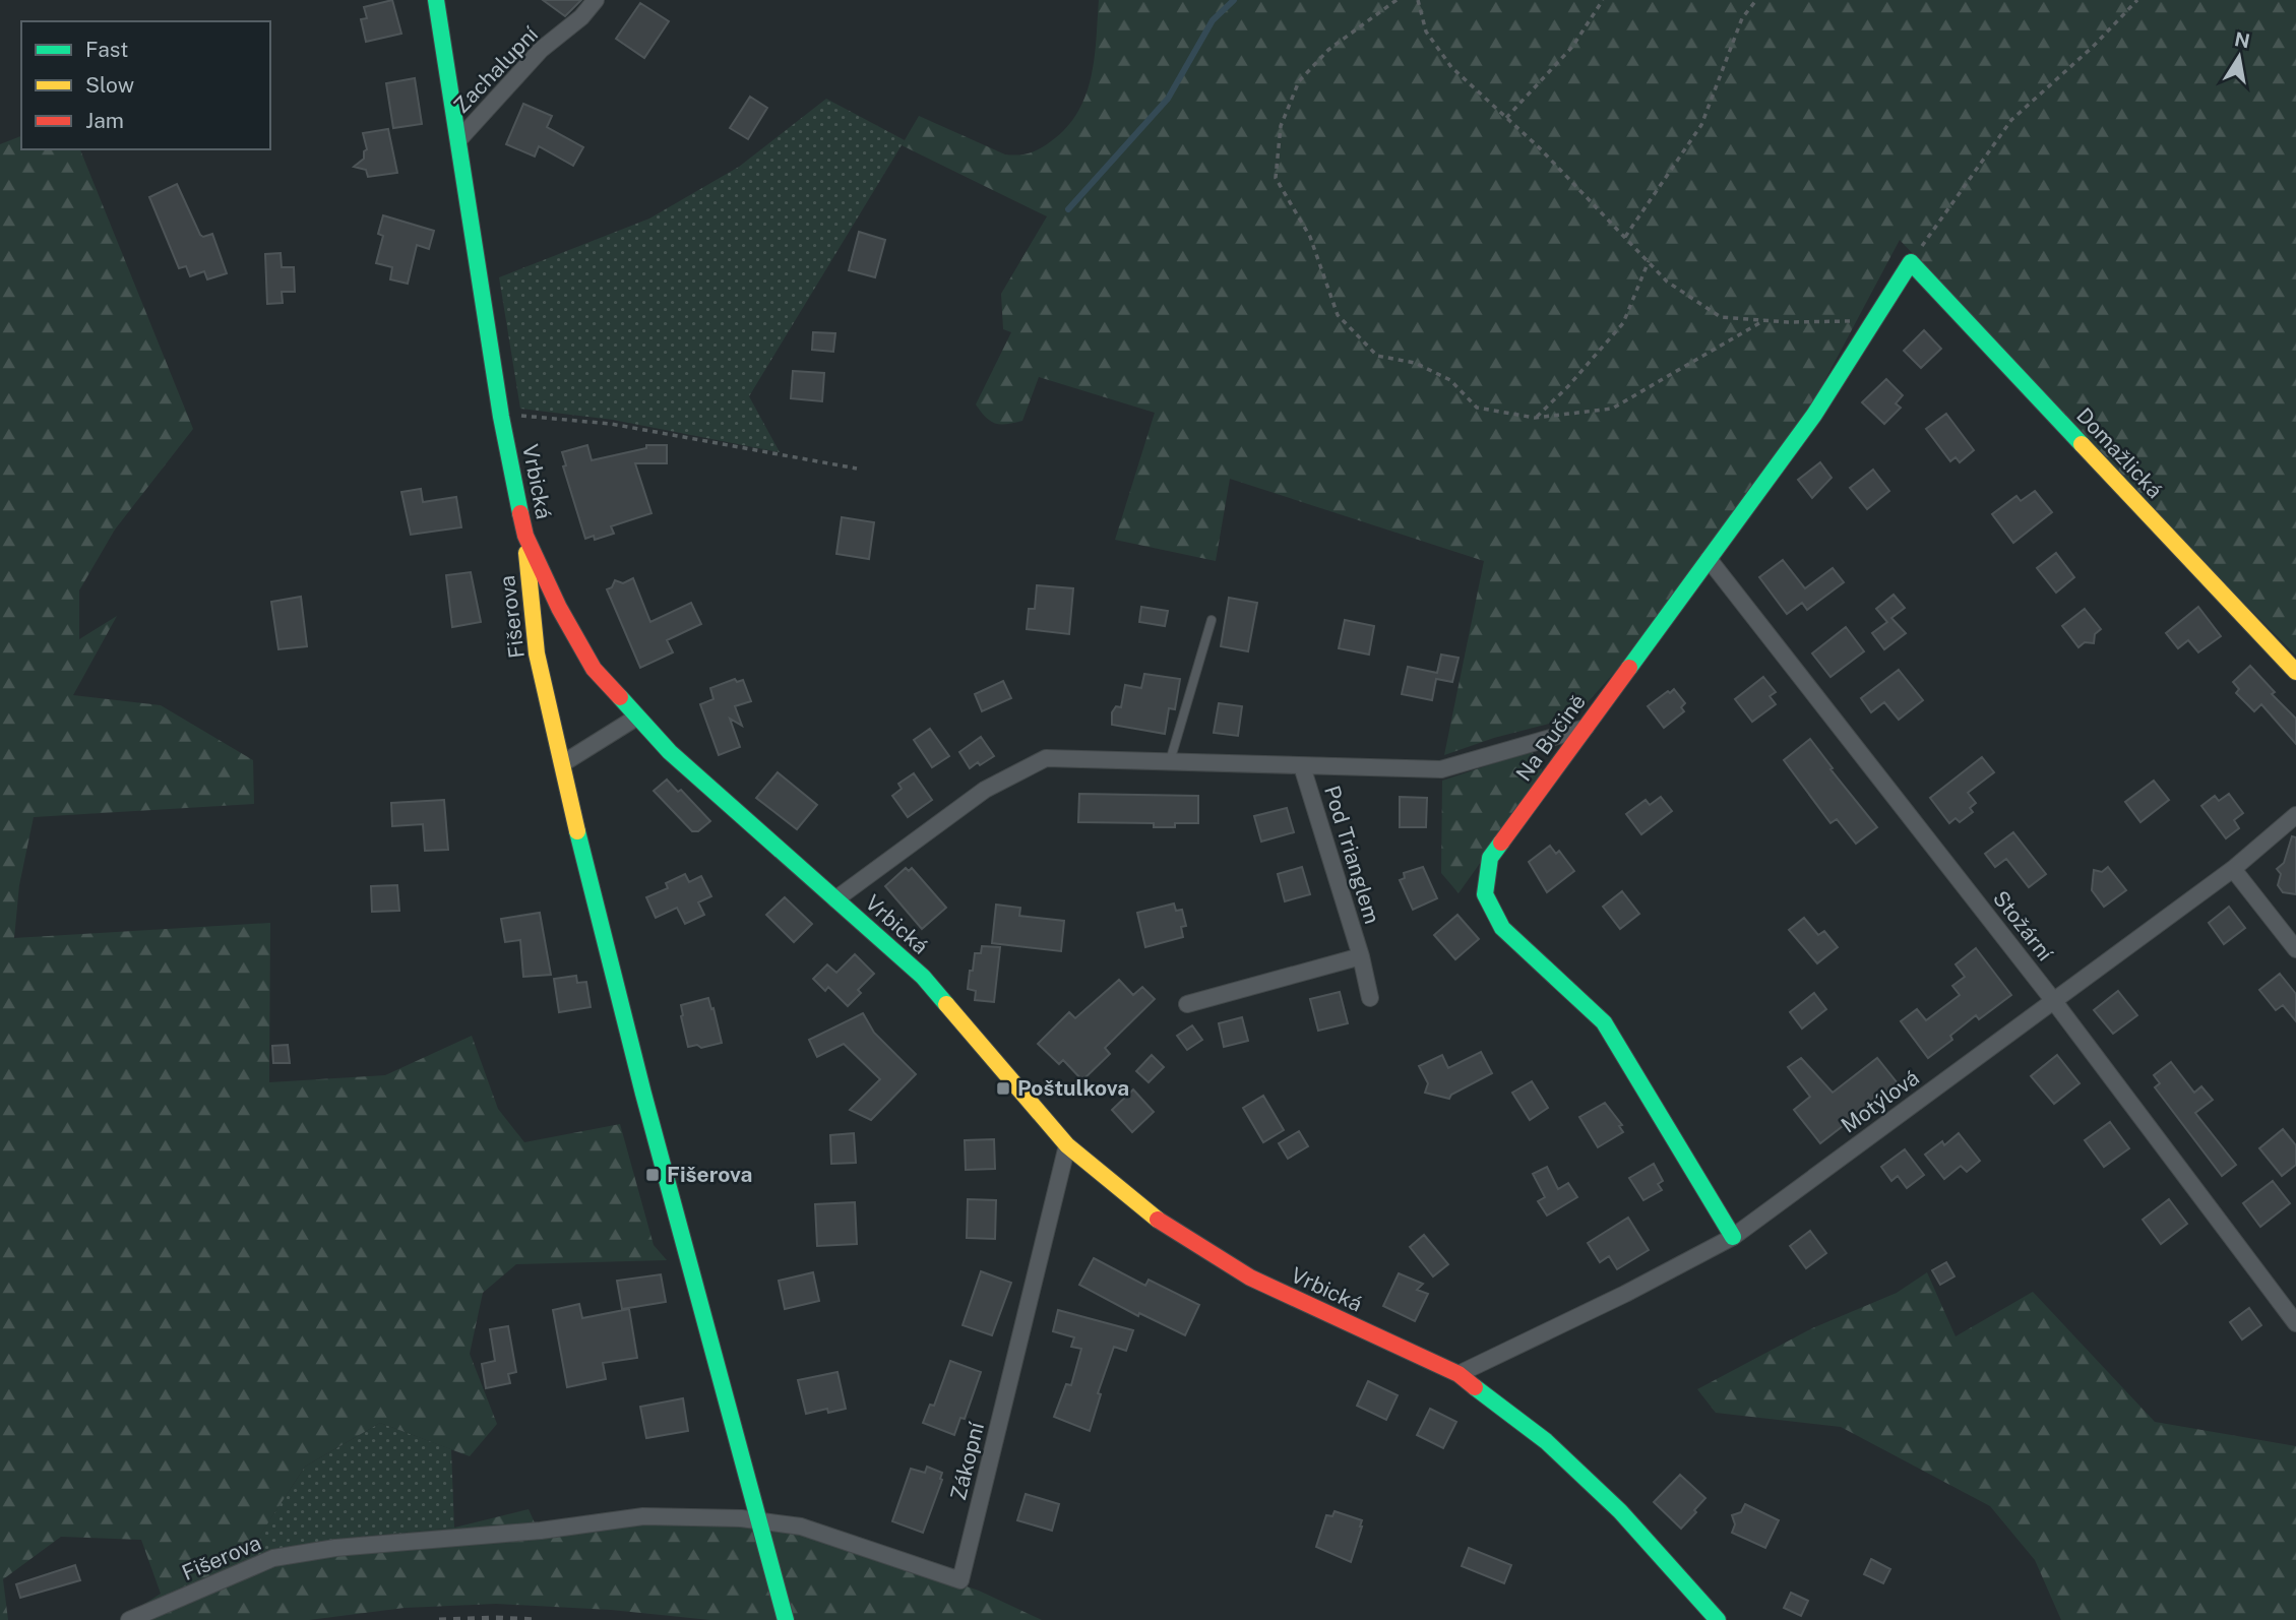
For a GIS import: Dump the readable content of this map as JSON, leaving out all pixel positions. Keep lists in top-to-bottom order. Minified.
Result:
{"streets":{"street":["Zachalupní","Domažlická","Vrbická","Fišerova","Na Bučině","Pod Trianglem","Stožární","Motýlová","Zákopní"]},"crossings":[["Zachalupní","Vrbická"],["Domažlická","Na Bučině"],["Vrbická","Fišerova"],["Vrbická","Motýlová"],["Vrbická","Zákopní"],["Fišerova","Zákopní"],["Na Bučině","Stožární"],["Na Bučině","Motýlová"],["Stožární","Motýlová"]],"places":{"transit":["Poštulkova","Fišerova"]},"legend":["Fast","Slow","Jam"],"north":"top"}
